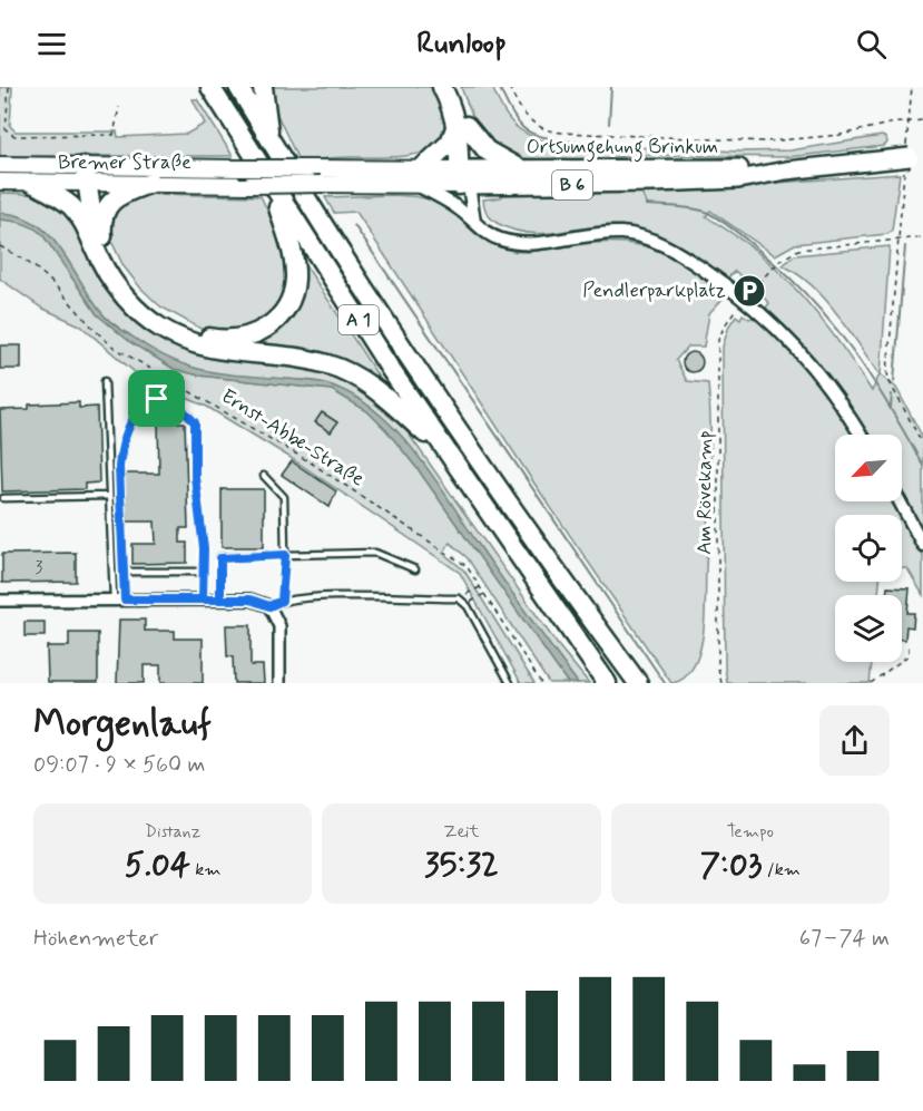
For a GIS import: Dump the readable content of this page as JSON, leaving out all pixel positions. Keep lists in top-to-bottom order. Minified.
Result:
{"streets":{"highway":["Ortsumgehung Brinkum","B 6","A 1"],"main road":["Bremer Straße"],"path":["Ernst-Abbe-Straße","Am Rövekamp"]},"crossings":[["Ortsumgehung Brinkum","B 6"],["Bremer Straße","B 6"]],"places":{"parking":["Pendlerparkplatz"]},"house_numbers":["3"],"north":"bottom left","page":{"header":"Runloop","heading":["Morgenlauf","09:07 · 9 × 560 m"],"stats":[["Distanz","5.04 km"],["Zeit","35:32"],["Tempo","7:03 /km"]],"chart":["Höhenmeter","67–74 m"]}}
